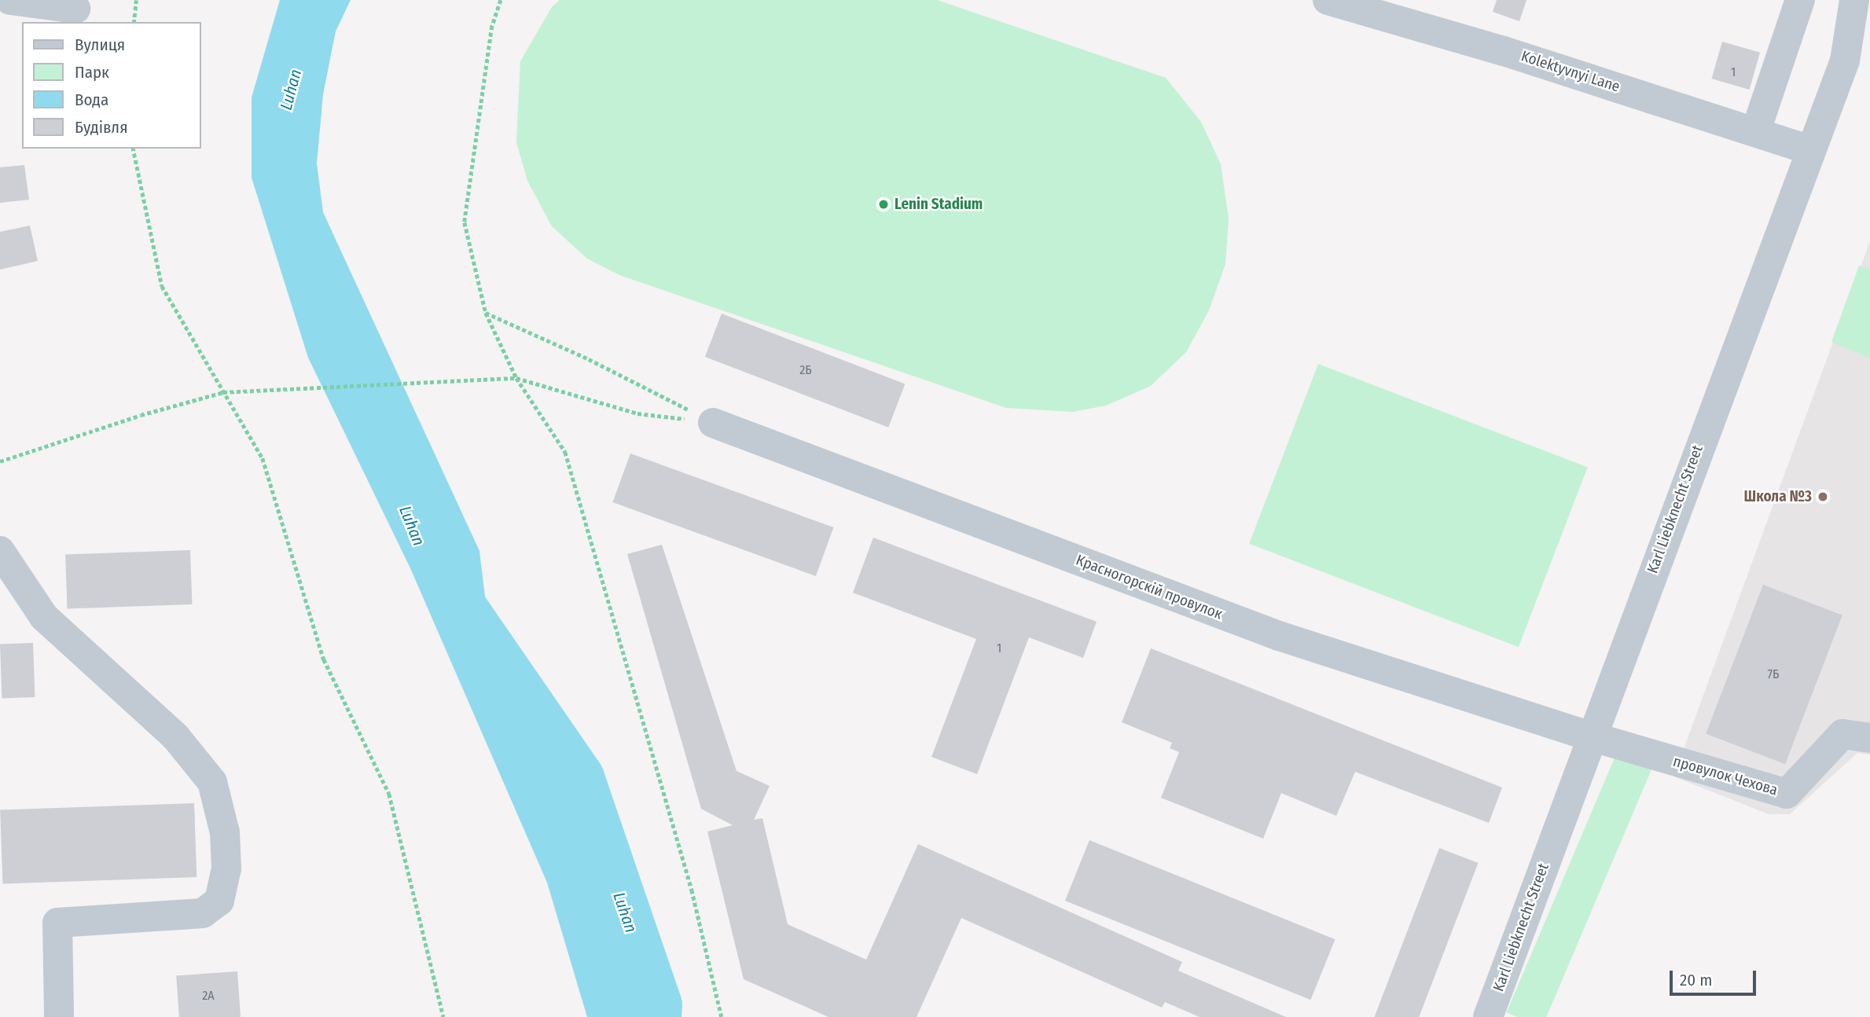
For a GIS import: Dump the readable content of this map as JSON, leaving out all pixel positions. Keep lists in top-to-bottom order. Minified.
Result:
{"streets":{"street":["Kolektyvnyi Lane","Karl Liebknecht Street","Красногорскій провулок","провулок Чехова"]},"crossings":[["Kolektyvnyi Lane","Karl Liebknecht Street"],["Karl Liebknecht Street","Красногорскій провулок"],["Karl Liebknecht Street","провулок Чехова"],["Красногорскій провулок","провулок Чехова"]],"water":["Luhan"],"places":["Lenin Stadium","Школа №3"],"house_numbers":["1","2Б","1","7Б","2А"],"legend":["Вулиця","Парк","Вода","Будівля"],"scale_bar":"20 m"}
